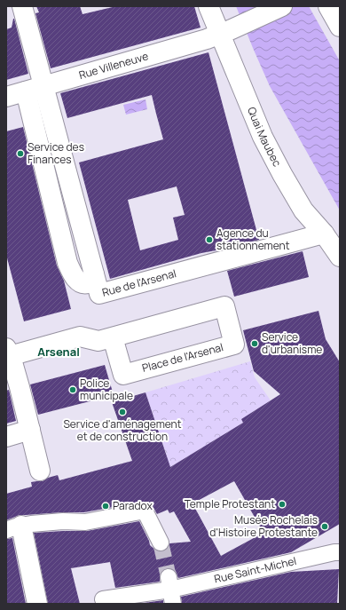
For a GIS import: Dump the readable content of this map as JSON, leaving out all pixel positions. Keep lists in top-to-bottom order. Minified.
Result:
{"streets":{"street":["Rue Villeneuve","Quai Maubec","Rue de l'Arsenal","Place de l'Arsenal","Rue Saint-Michel"]},"crossings":[["Rue Villeneuve","Quai Maubec"],["Rue Villeneuve","Rue de l'Arsenal"],["Quai Maubec","Rue de l'Arsenal"]],"districts":["Arsenal"],"places":["Service des Finances","Agence du stationnement","Service d'urbanisme","Police municipale","Service d'aménagement et de construction","Temple Protestant","Paradox","Musée Rochelais d'Histoire Protestante"]}
